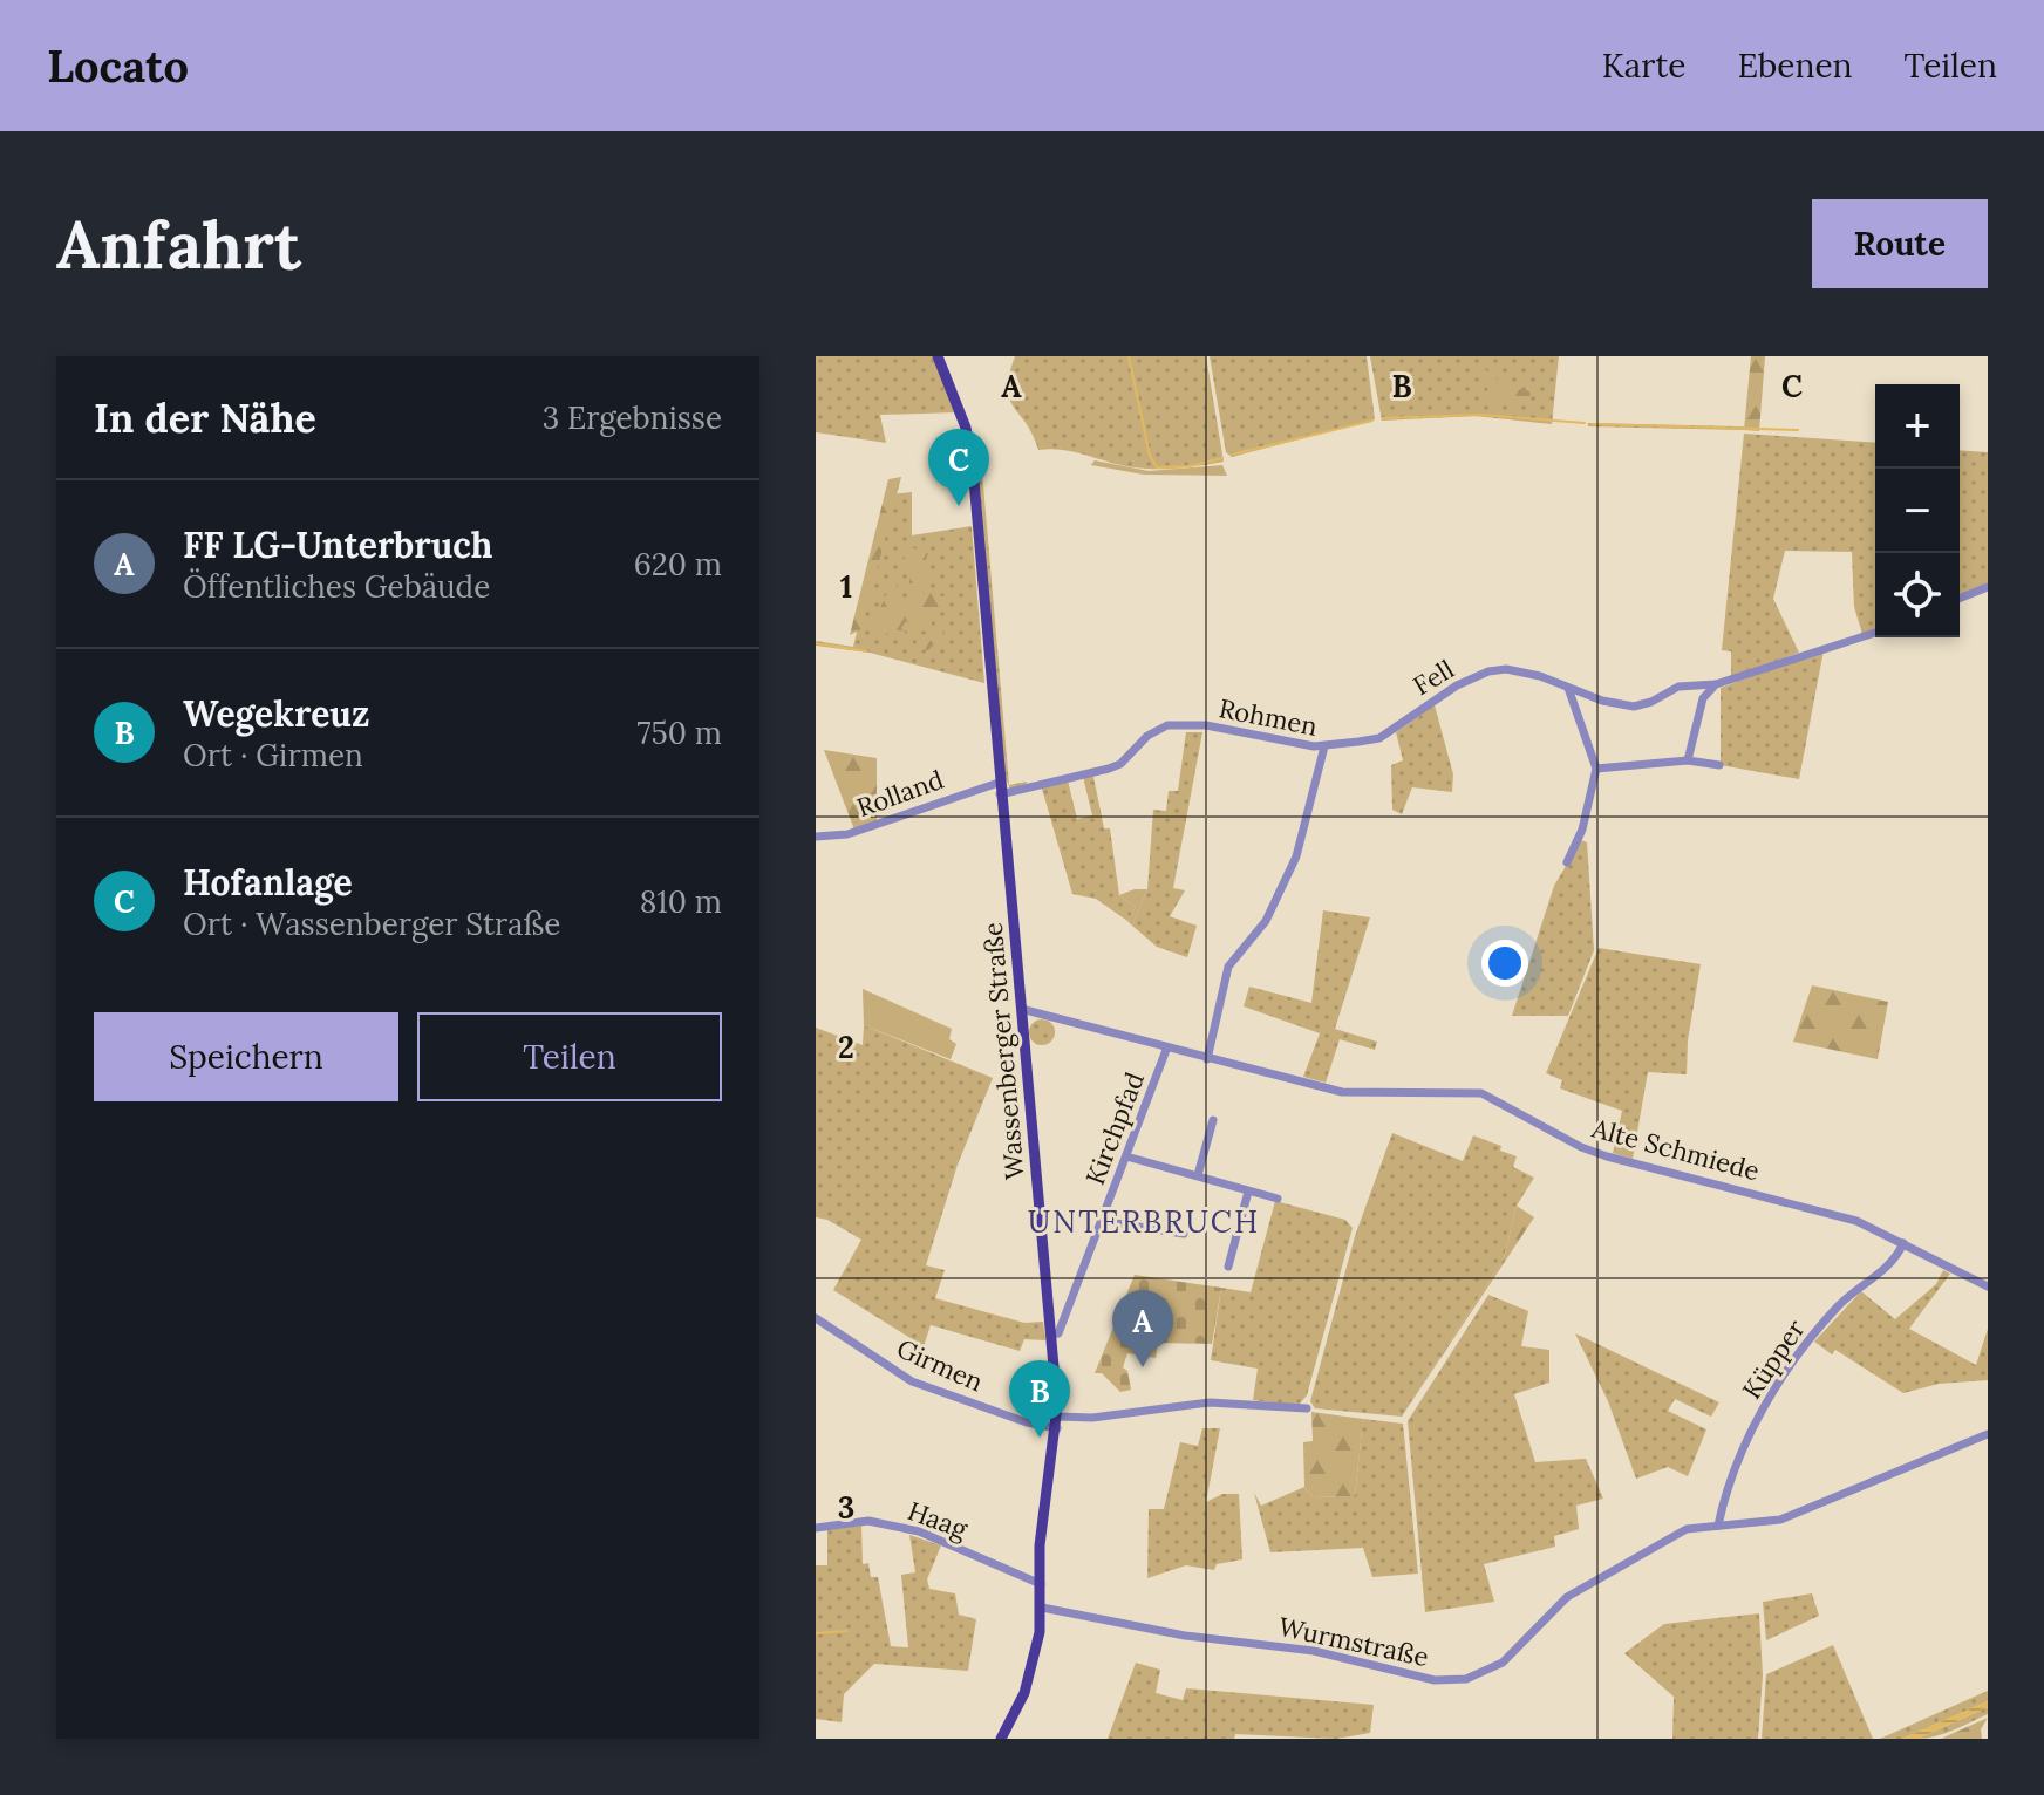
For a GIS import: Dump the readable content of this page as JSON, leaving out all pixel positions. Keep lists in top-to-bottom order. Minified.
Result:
{"streets":{"main road":["Wassenberger Straße"],"street":["Fell","Rohmen","Rolland","Kirchpfad","Alte Schmiede","Küpper","Girmen","Haag","Wurmstraße"]},"crossings":[["Fell","Rohmen"],["Rohmen","Rolland"],["Rohmen","Wassenberger Straße"],["Rohmen","Alte Schmiede"],["Rolland","Wassenberger Straße"],["Wassenberger Straße","Kirchpfad"],["Wassenberger Straße","Alte Schmiede"],["Wassenberger Straße","Girmen"],["Wassenberger Straße","Haag"],["Wassenberger Straße","Wurmstraße"],["Kirchpfad","Alte Schmiede"],["Alte Schmiede","Küpper"],["Küpper","Wurmstraße"]],"districts":["UNTERBRUCH"],"page":{"header":"Locato","nav":["Karte","Ebenen","Teilen"],"buttons":["Route",["Speichern","Teilen"]],"title":"Anfahrt","heading":["In der Nähe","3 Ergebnisse"],"map_buttons":["+","−"],"pins":["C","A","B"],"list":[{"mark":"A","name":"FF LG-Unterbruch","note":"Öffentliches Gebäude","value":"620 m"},{"mark":"B","name":"Wegekreuz","note":"Ort · Girmen","value":"750 m"},{"mark":"C","name":"Hofanlage","note":"Ort · Wassenberger Straße","value":"810 m"}]},"grid":{"columns":["A","B","C"],"rows":["1","2","3"]}}
